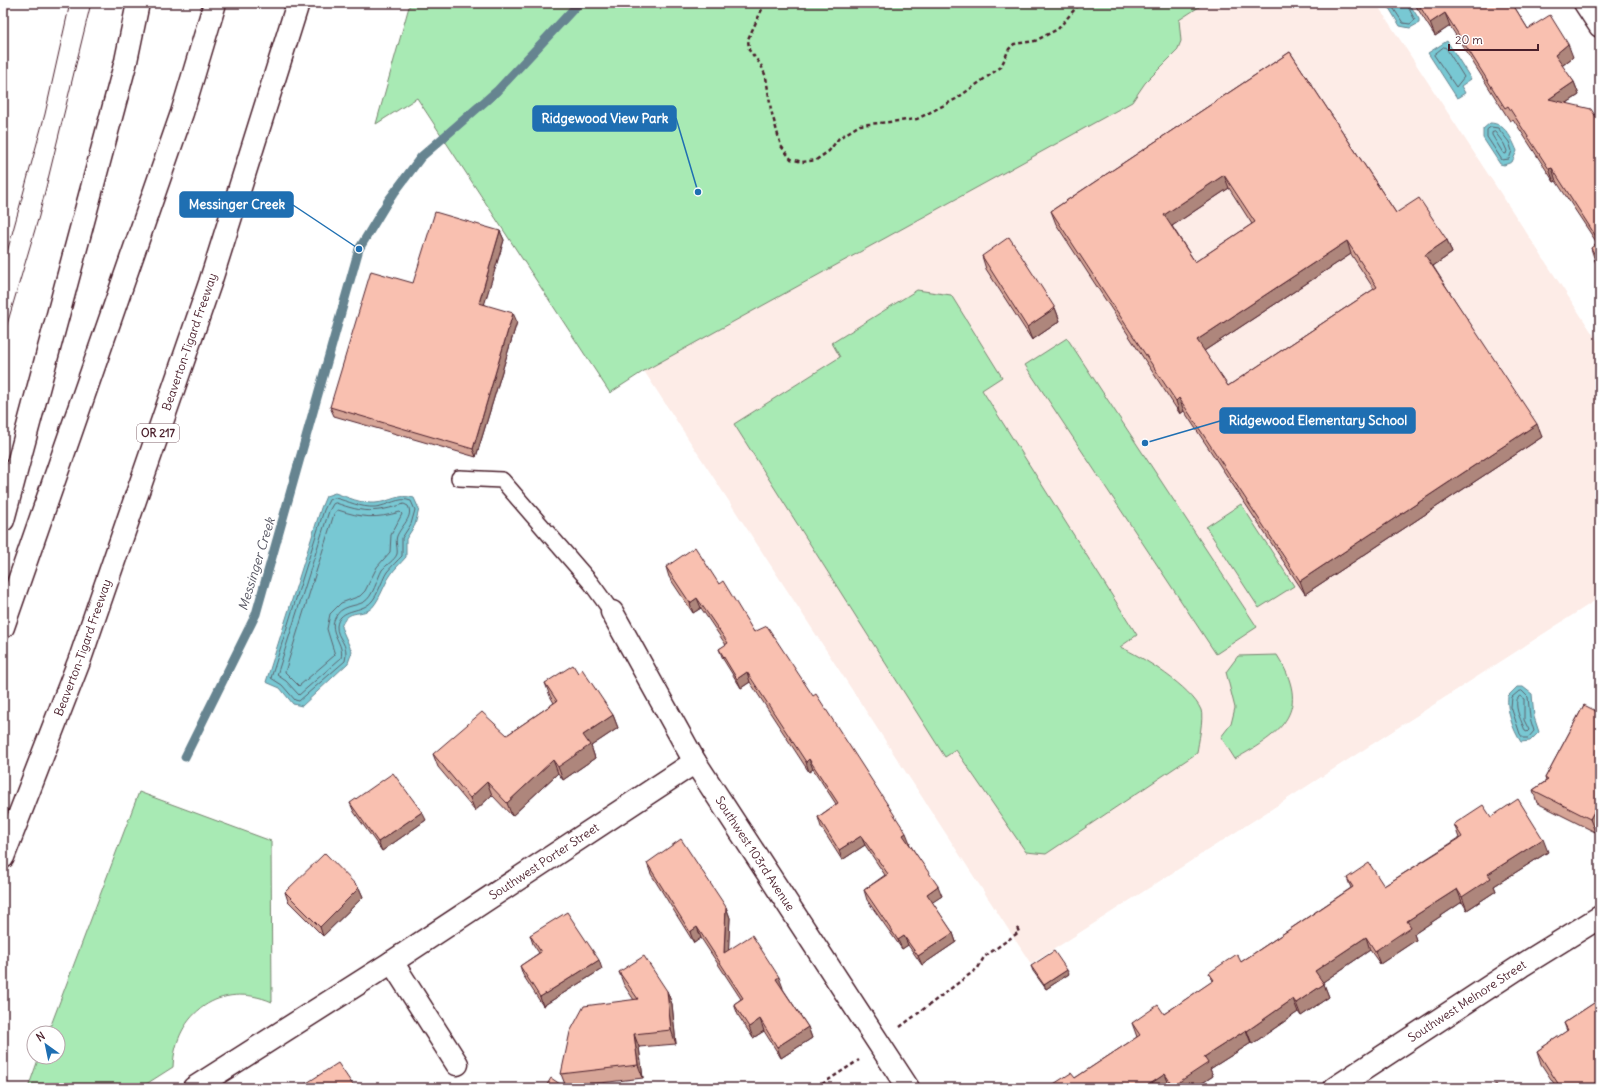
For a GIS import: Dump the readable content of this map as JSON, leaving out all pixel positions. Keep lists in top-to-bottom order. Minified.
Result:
{"streets":{"main road":["Beaverton-Tigard Freeway","OR 217","Southwest 103rd Avenue","Southwest Porter Street","Southwest Melnore Street"]},"crossings":[["Southwest 103rd Avenue","Southwest Porter Street"]],"water":["Messinger Creek"],"places":["Ridgewood View Park","Messinger Creek","Ridgewood Elementary School"],"scale_bar":"20 m","north":"top left"}
